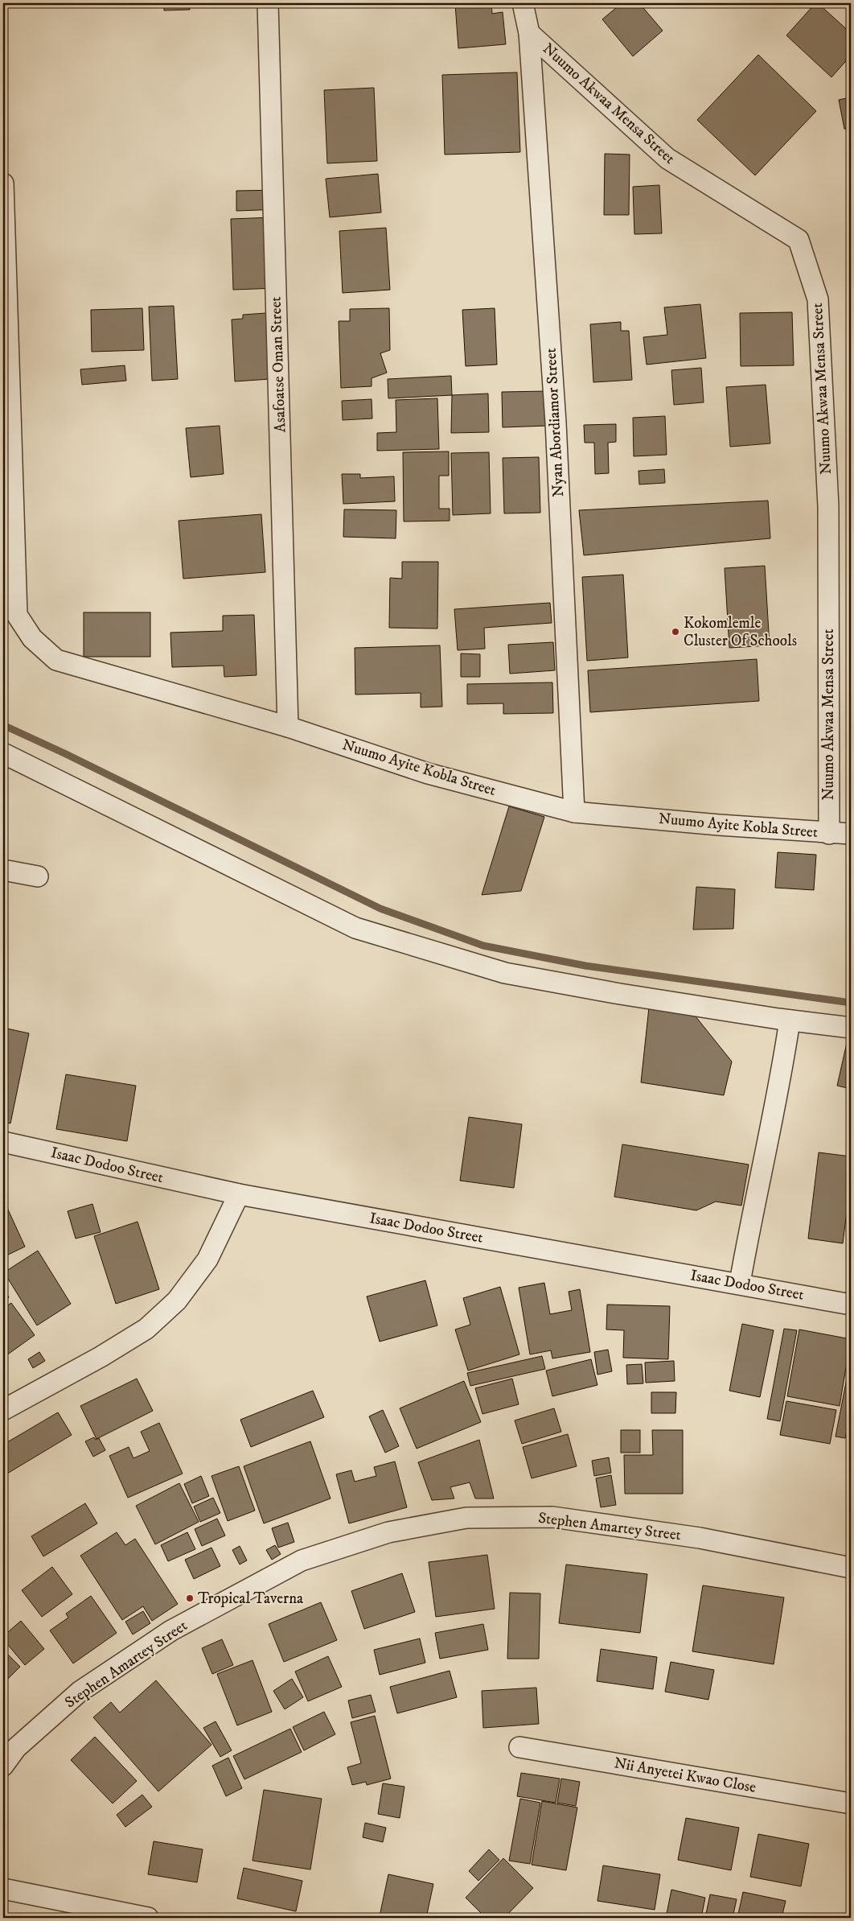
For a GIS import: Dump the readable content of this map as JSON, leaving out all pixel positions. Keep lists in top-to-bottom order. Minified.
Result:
{"streets":{"street":["Nuumo Akwaa Mensa Street","Asafoatse Oman Street","Nyan Abordiamor Street","Nuumo Ayite Kobla Street","Isaac Dodoo Street","Stephen Amartey Street","Nii Anyetei Kwao Close"]},"crossings":[["Nuumo Akwaa Mensa Street","Nyan Abordiamor Street"],["Nuumo Akwaa Mensa Street","Nuumo Ayite Kobla Street"],["Asafoatse Oman Street","Nuumo Ayite Kobla Street"],["Nyan Abordiamor Street","Nuumo Ayite Kobla Street"]],"places":["Kokomlemle Cluster Of Schools","Tropical Taverna"]}
